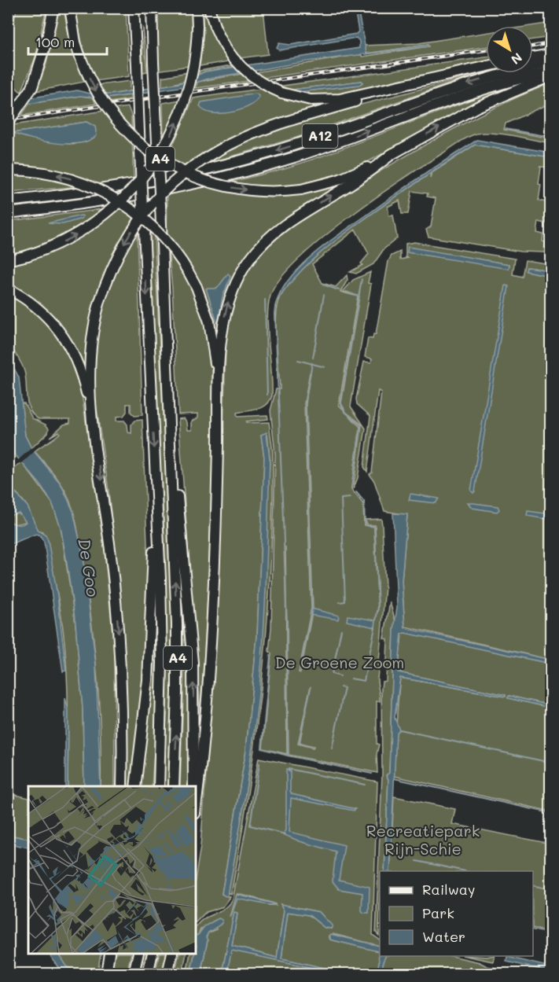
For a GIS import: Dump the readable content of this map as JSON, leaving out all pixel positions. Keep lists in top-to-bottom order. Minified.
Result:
{"streets":{"highway":["A12","A4"]},"water":["De Goo"],"parks":["De Groene Zoom","Recreatiepark Rijn-Schie"],"legend":["Railway","Park","Water"],"scale_bar":"100 m","north":"bottom right"}
